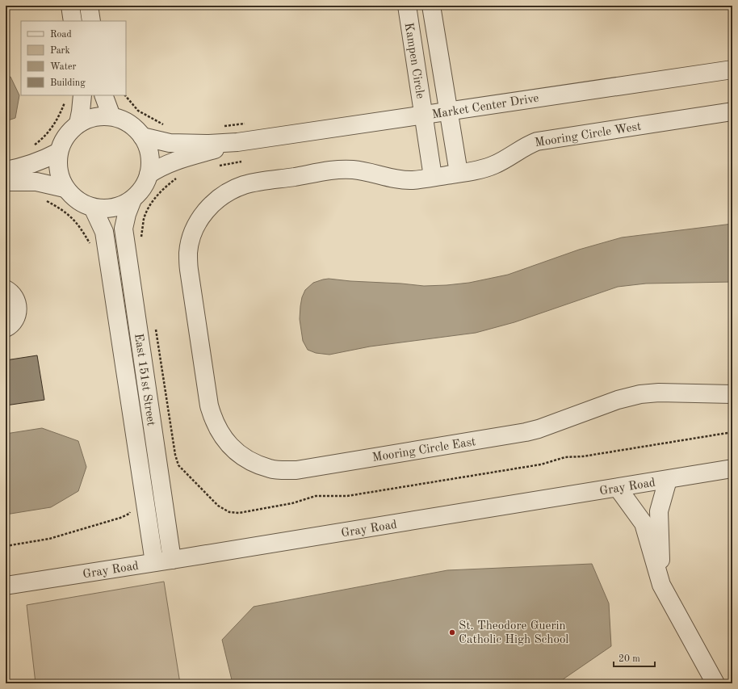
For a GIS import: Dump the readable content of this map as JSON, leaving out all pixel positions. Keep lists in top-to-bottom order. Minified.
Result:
{"streets":{"street":["Kampen Circle","Market Center Drive","Mooring Circle West","East 151st Street","Mooring Circle East","Gray Road"]},"crossings":[["Kampen Circle","Market Center Drive"],["Kampen Circle","Mooring Circle West"],["Market Center Drive","East 151st Street"],["Mooring Circle West","Mooring Circle East"],["East 151st Street","Gray Road"]],"places":["St. Theodore Guerin Catholic High School"],"legend":["Road","Park","Water","Building"],"scale_bar":"20 m"}
